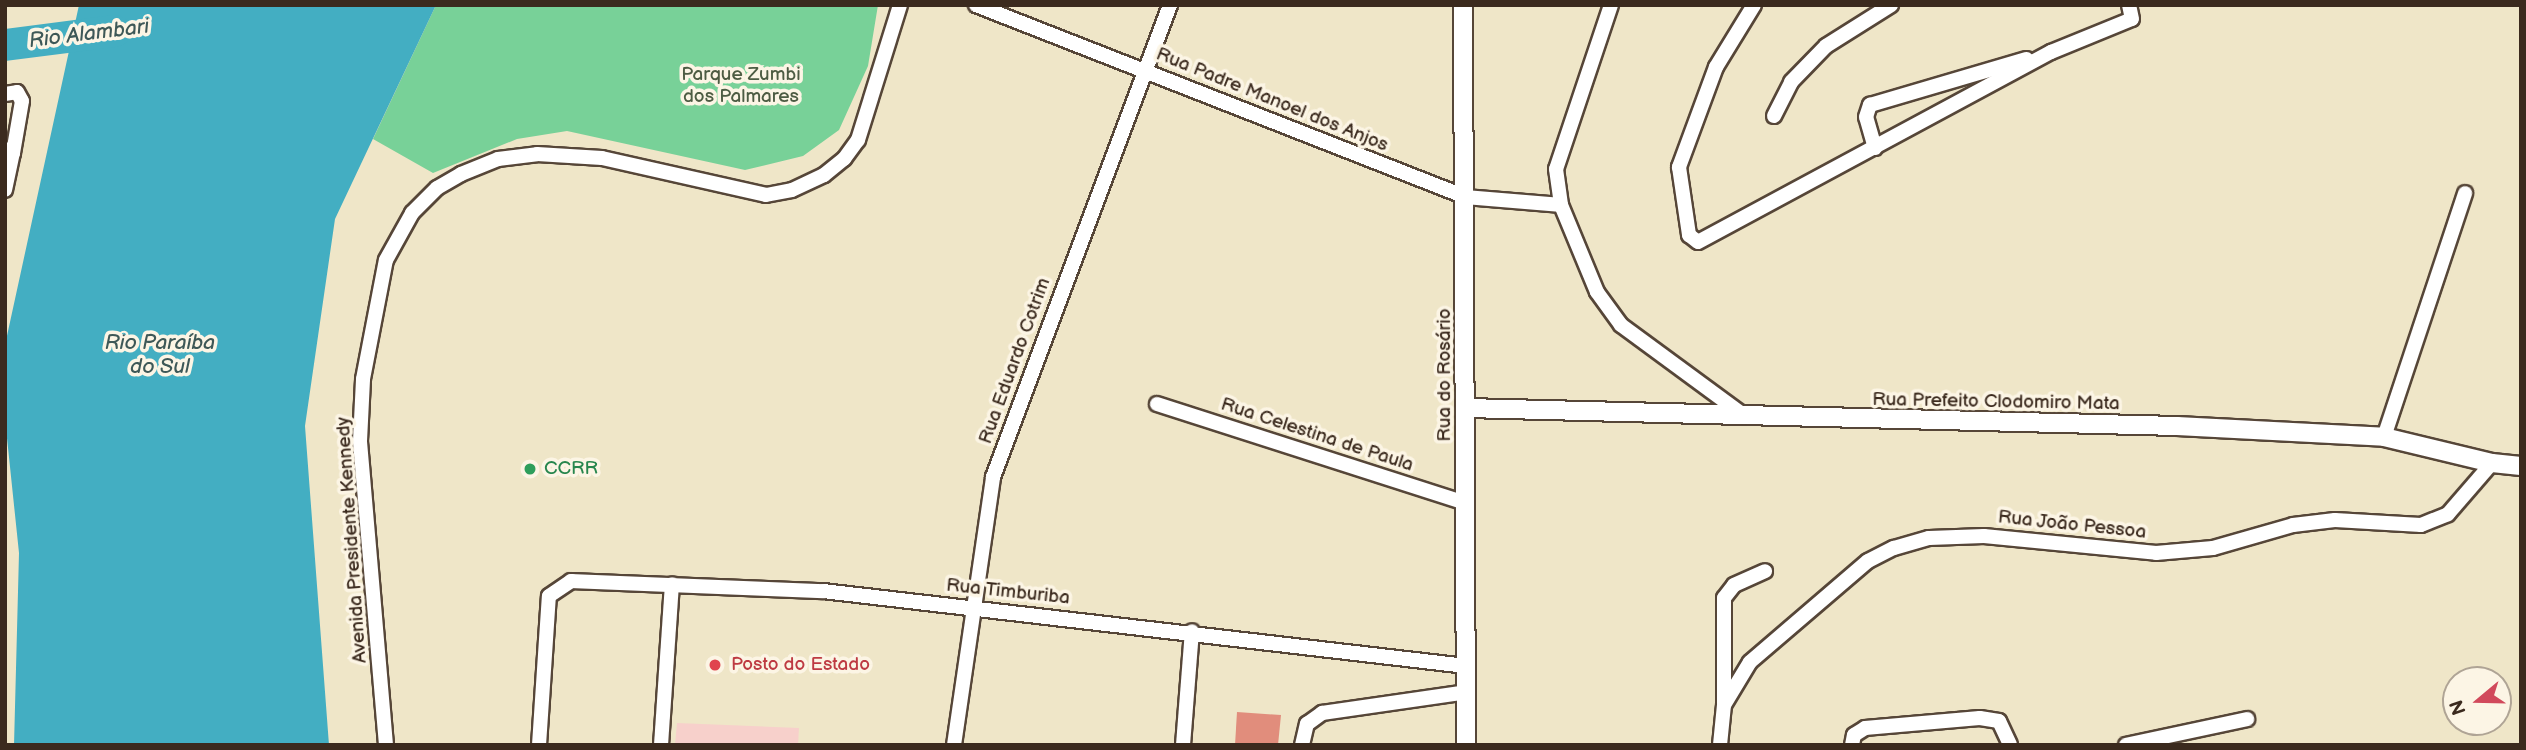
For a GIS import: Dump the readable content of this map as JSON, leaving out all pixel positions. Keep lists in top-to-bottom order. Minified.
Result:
{"streets":{"street":["Rua Padre Manoel dos Anjos","Rua Eduardo Cotrim","Rua do Rosário","Rua Prefeito Clodomiro Mata","Rua Celestina de Paula","Rua João Pessoa","Avenida Presidente Kennedy","Rua Timburiba"]},"crossings":[["Rua Padre Manoel dos Anjos","Rua Eduardo Cotrim"],["Rua Padre Manoel dos Anjos","Rua do Rosário"],["Rua Eduardo Cotrim","Rua Timburiba"],["Rua do Rosário","Rua Prefeito Clodomiro Mata"],["Rua do Rosário","Rua Celestina de Paula"],["Rua do Rosário","Rua Timburiba"],["Rua Prefeito Clodomiro Mata","Rua João Pessoa"]],"water":["Rio Alambari","Rio Paraíba do Sul"],"parks":["Parque Zumbi dos Palmares"],"places":["CCRR","Posto do Estado"],"north":"left"}
